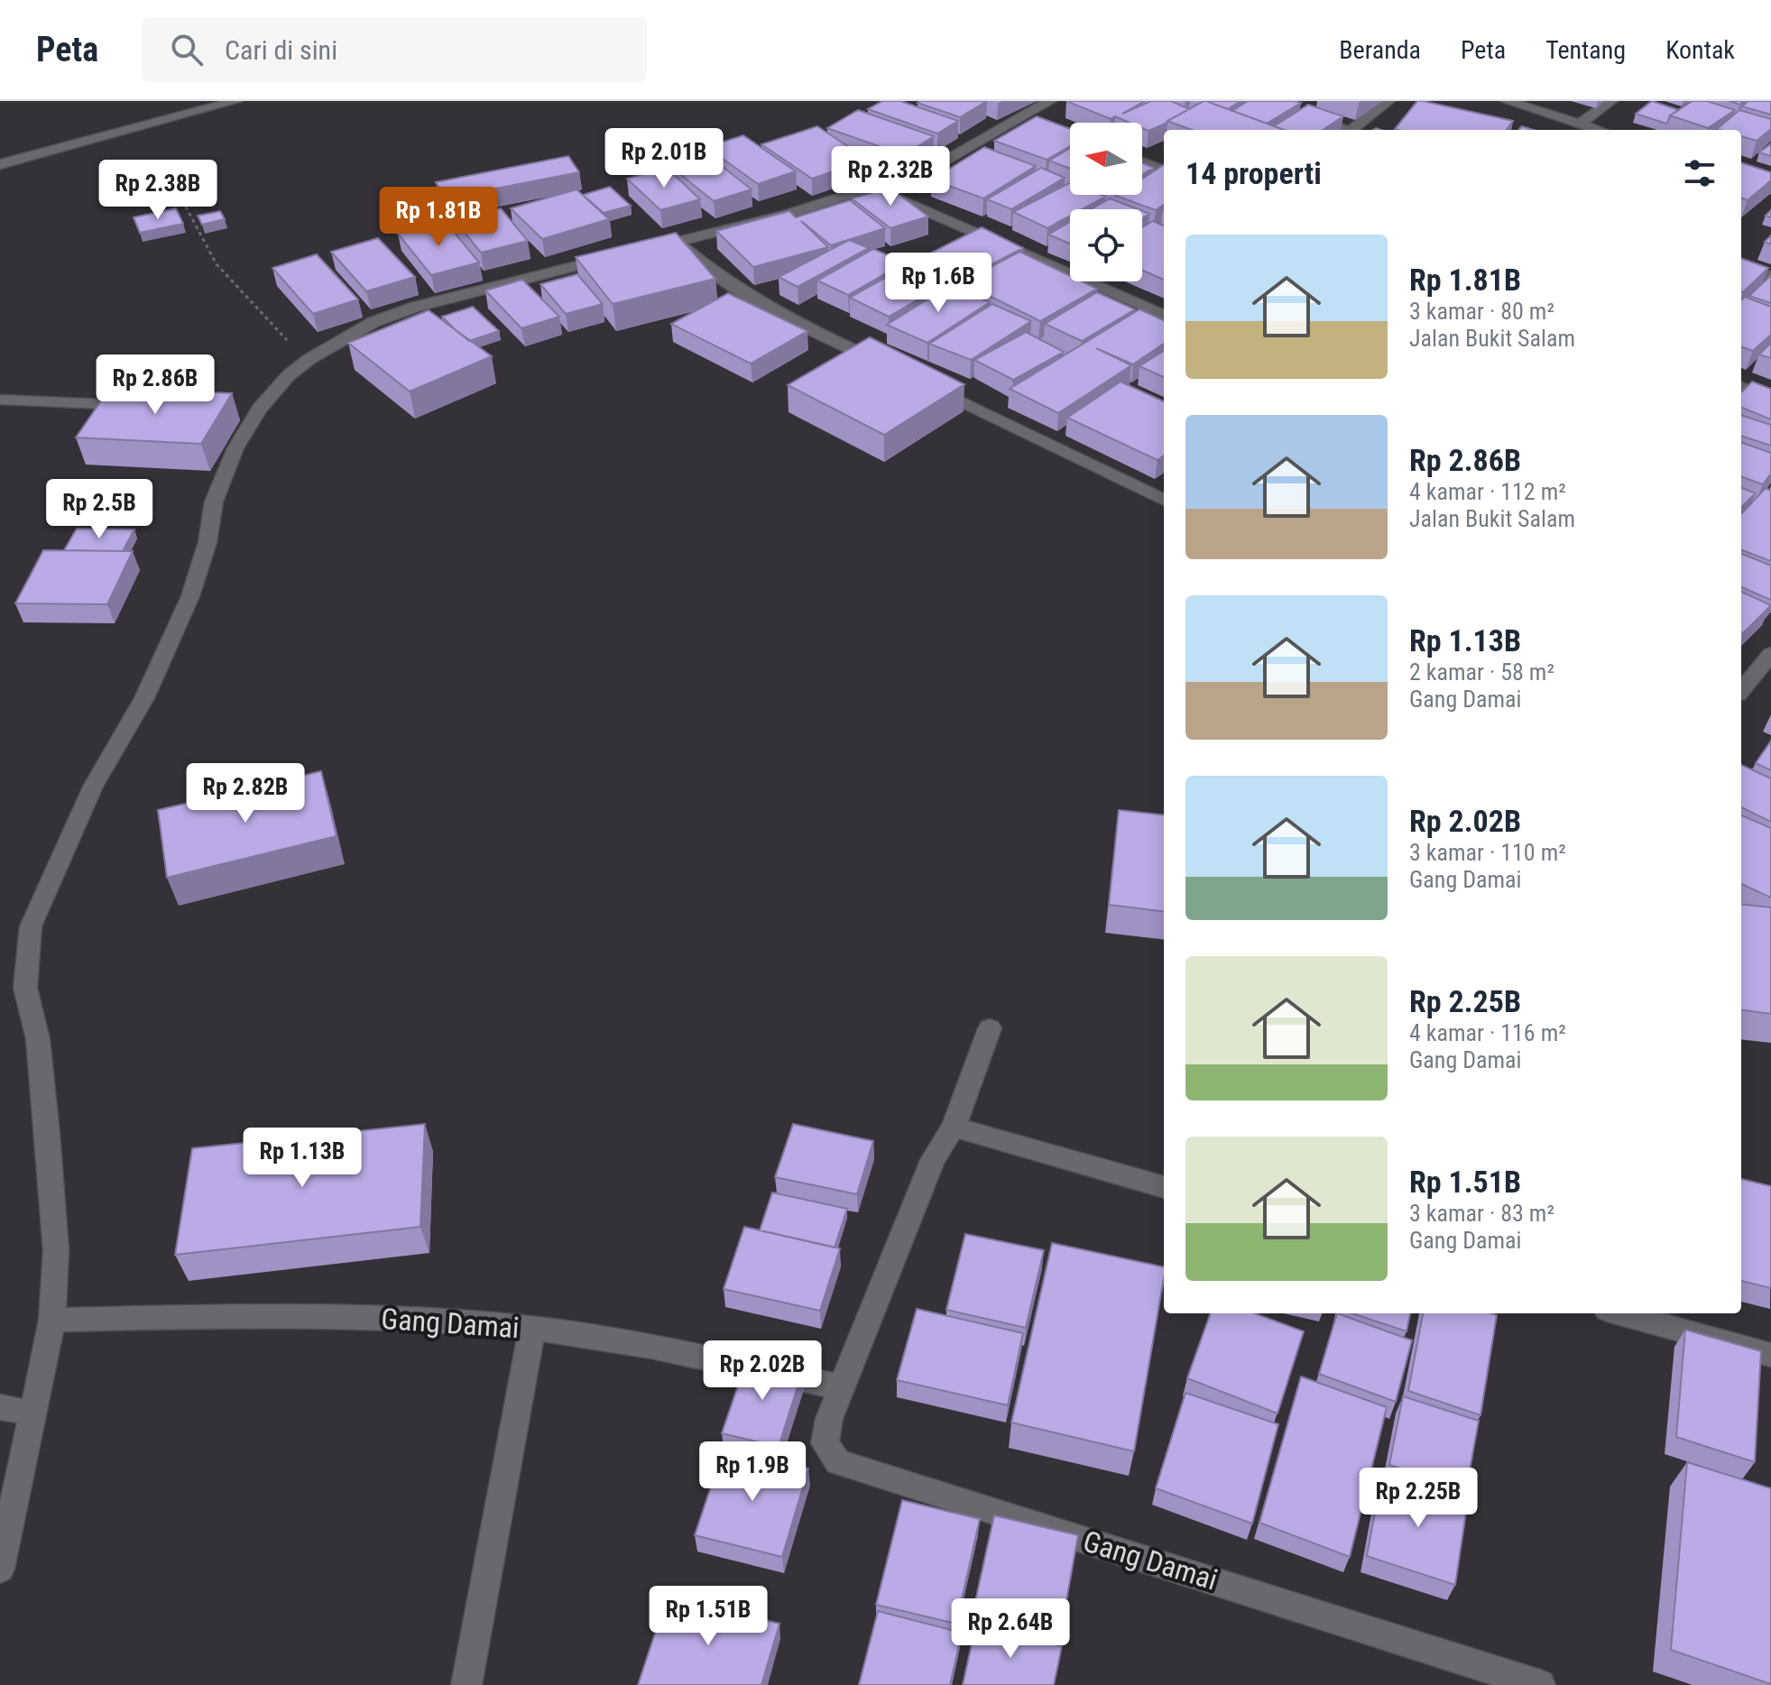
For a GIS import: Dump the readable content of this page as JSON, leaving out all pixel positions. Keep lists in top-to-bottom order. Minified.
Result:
{"streets":{"street":["Gang Damai"]},"north":"left","page":{"header":"Peta","search":"Cari di sini","nav":["Beranda","Peta","Tentang","Kontak"],"price":["Rp 2.01B","Rp 2.32B","Rp 2.38B","Rp 1.81B","Rp 1.6B","Rp 2.86B","Rp 2.5B","Rp 2.82B","Rp 1.13B","Rp 2.02B","Rp 1.9B","Rp 2.25B","Rp 1.51B","Rp 2.64B"],"heading":"14 properti","list":[{"name":"Rp 1.81B","note":"3 kamar · 80 m² · Jalan Bukit Salam"},{"name":"Rp 2.86B","note":"4 kamar · 112 m² · Jalan Bukit Salam"},{"name":"Rp 1.13B","note":"2 kamar · 58 m² · Gang Damai"},{"name":"Rp 2.02B","note":"3 kamar · 110 m² · Gang Damai"},{"name":"Rp 2.25B","note":"4 kamar · 116 m² · Gang Damai"},{"name":"Rp 1.51B","note":"3 kamar · 83 m² · Gang Damai"}]}}
